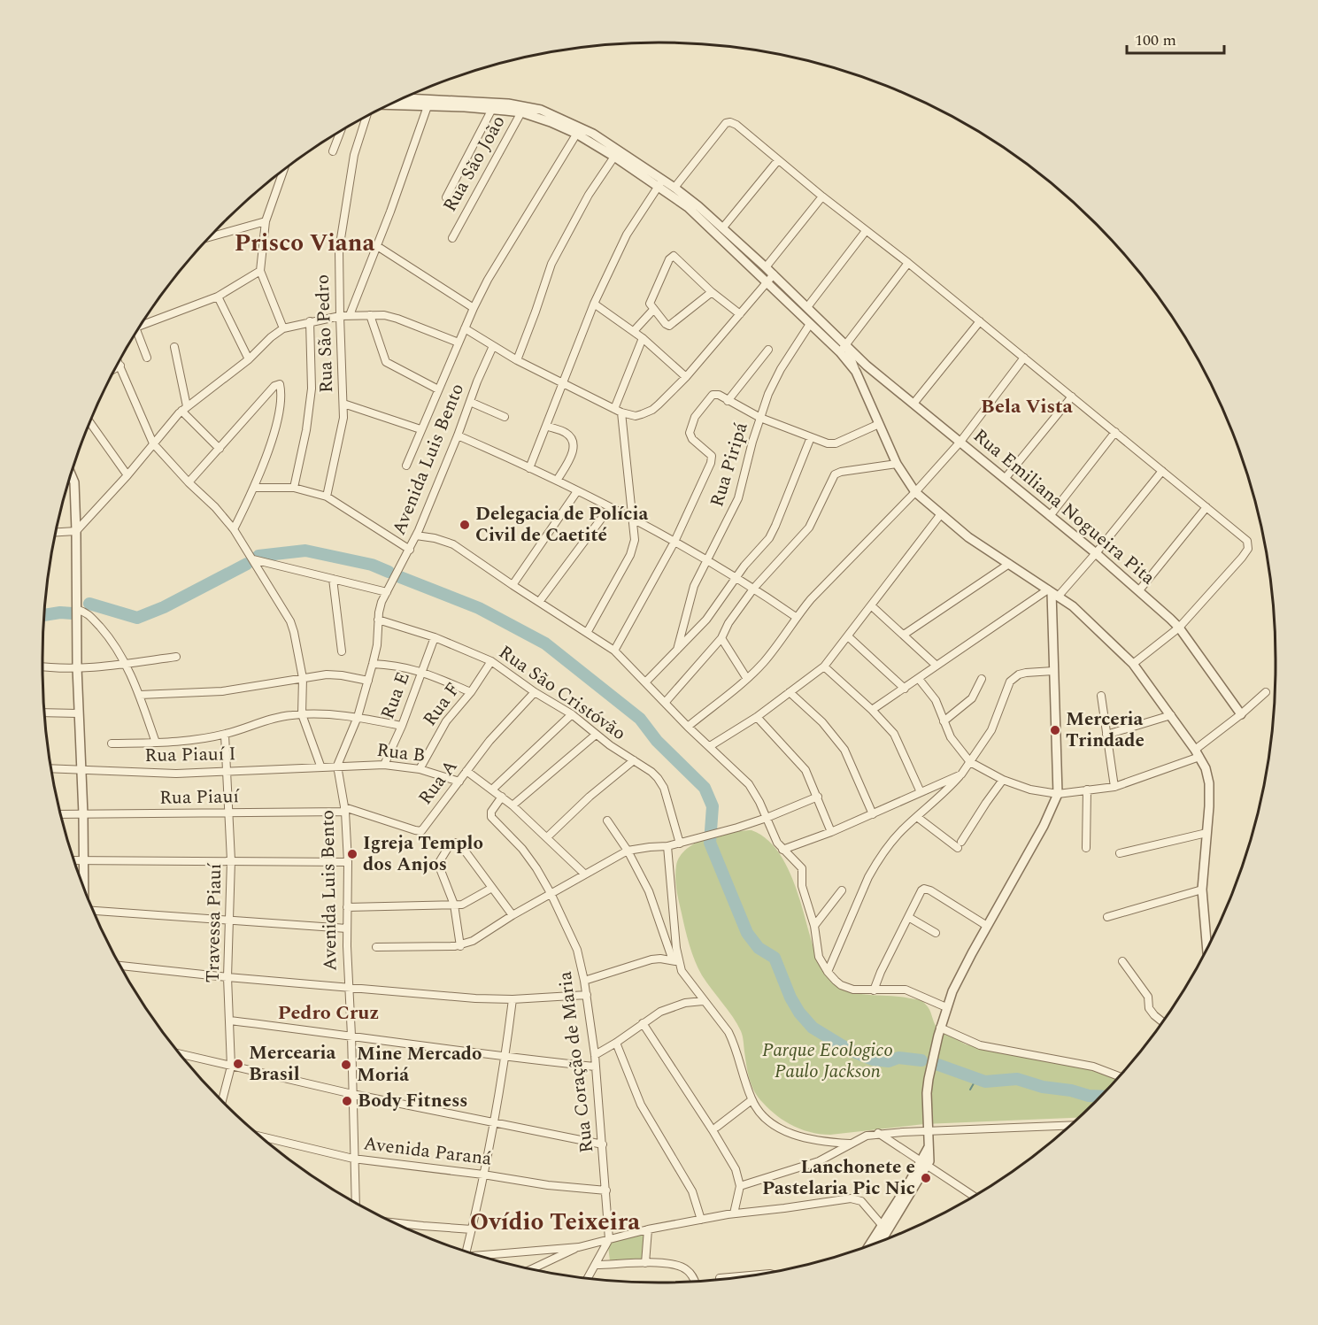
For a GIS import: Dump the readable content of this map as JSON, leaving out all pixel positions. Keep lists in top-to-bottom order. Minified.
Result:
{"streets":{"street":["Rua São João","Rua São Pedro","Avenida Luis Bento","Rua Piripá","Rua Emiliana Nogueira Pita","Rua São Cristóvão","Rua E","Rua F","Rua B","Rua Piauí I","Rua A","Rua Piauí","Travessa Piauí","Rua Coração de Maria","Avenida Paraná"]},"crossings":[["Avenida Luis Bento","Rua São Cristóvão"],["Avenida Luis Bento","Rua B"],["Avenida Luis Bento","Rua Piauí I"],["Avenida Luis Bento","Rua A"],["Avenida Luis Bento","Rua Piauí"],["Avenida Luis Bento","Avenida Paraná"],["Rua São Cristóvão","Rua E"],["Rua São Cristóvão","Rua F"],["Rua São Cristóvão","Rua A"],["Rua E","Rua B"],["Rua F","Rua B"],["Rua B","Rua Piauí I"],["Rua B","Rua A"],["Rua Piauí I","Travessa Piauí"],["Rua A","Rua Piauí"],["Rua Piauí","Travessa Piauí"],["Rua Coração de Maria","Avenida Paraná"]],"districts":["Prisco Viana","Bela Vista","Pedro Cruz","Ovídio Teixeira"],"parks":["Parque Ecologico Paulo Jackson"],"places":["Delegacia de Polícia Civil de Caetité","Merceria Trindade","Igreja Templo dos Anjos","Mercearia Brasil","Mine Mercado Moriá","Body Fitness","Lanchonete e Pastelaria Pic Nic"],"scale_bar":"100 m"}
